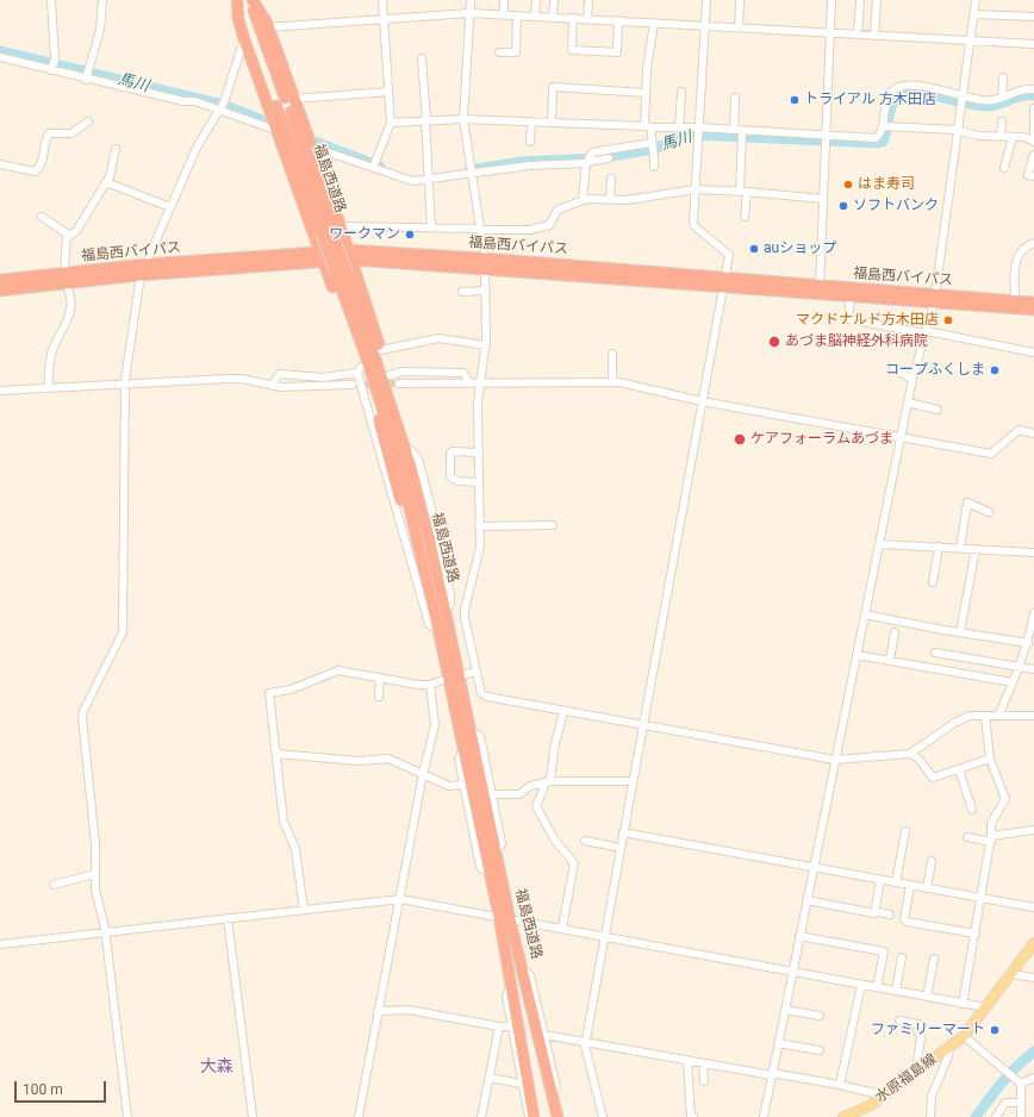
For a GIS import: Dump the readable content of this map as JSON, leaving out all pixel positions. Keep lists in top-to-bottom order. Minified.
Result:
{"streets":{"highway":["福島西道路","福島西バイパス"],"main road":["水原福島線"]},"districts":["大森"],"water":["馬川"],"places":["トライアル 方木田店","はま寿司","ソフトバンク","ワークマン","auショップ","マクドナルド方木田店","あづま脳神経外科病院","コープふくしま","ケアフォーラムあづま","ファミリーマート"],"scale_bar":"100 m"}
